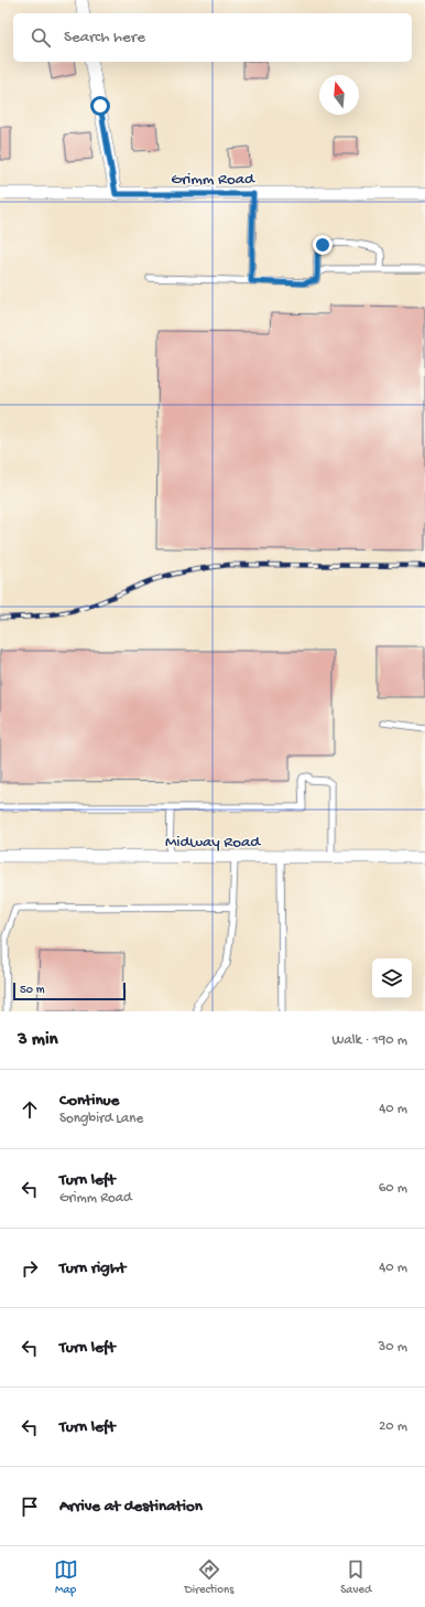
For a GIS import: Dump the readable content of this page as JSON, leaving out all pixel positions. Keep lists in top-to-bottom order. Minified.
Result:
{"streets":{"street":["Grimm Road","Midway Road"]},"scale_bar":"50 m","north":"top","page":{"search":"Search here","scale":"50 m","heading":["3 min","Walk · 190 m"],"list":[["Continue","Songbird Lane","40 m"],["Turn left","Grimm Road","60 m"],["Turn right","40 m"],["Turn left","30 m"],["Turn left","20 m"],"Arrive at destination"],"nav":["Map","Directions","Saved"]}}
